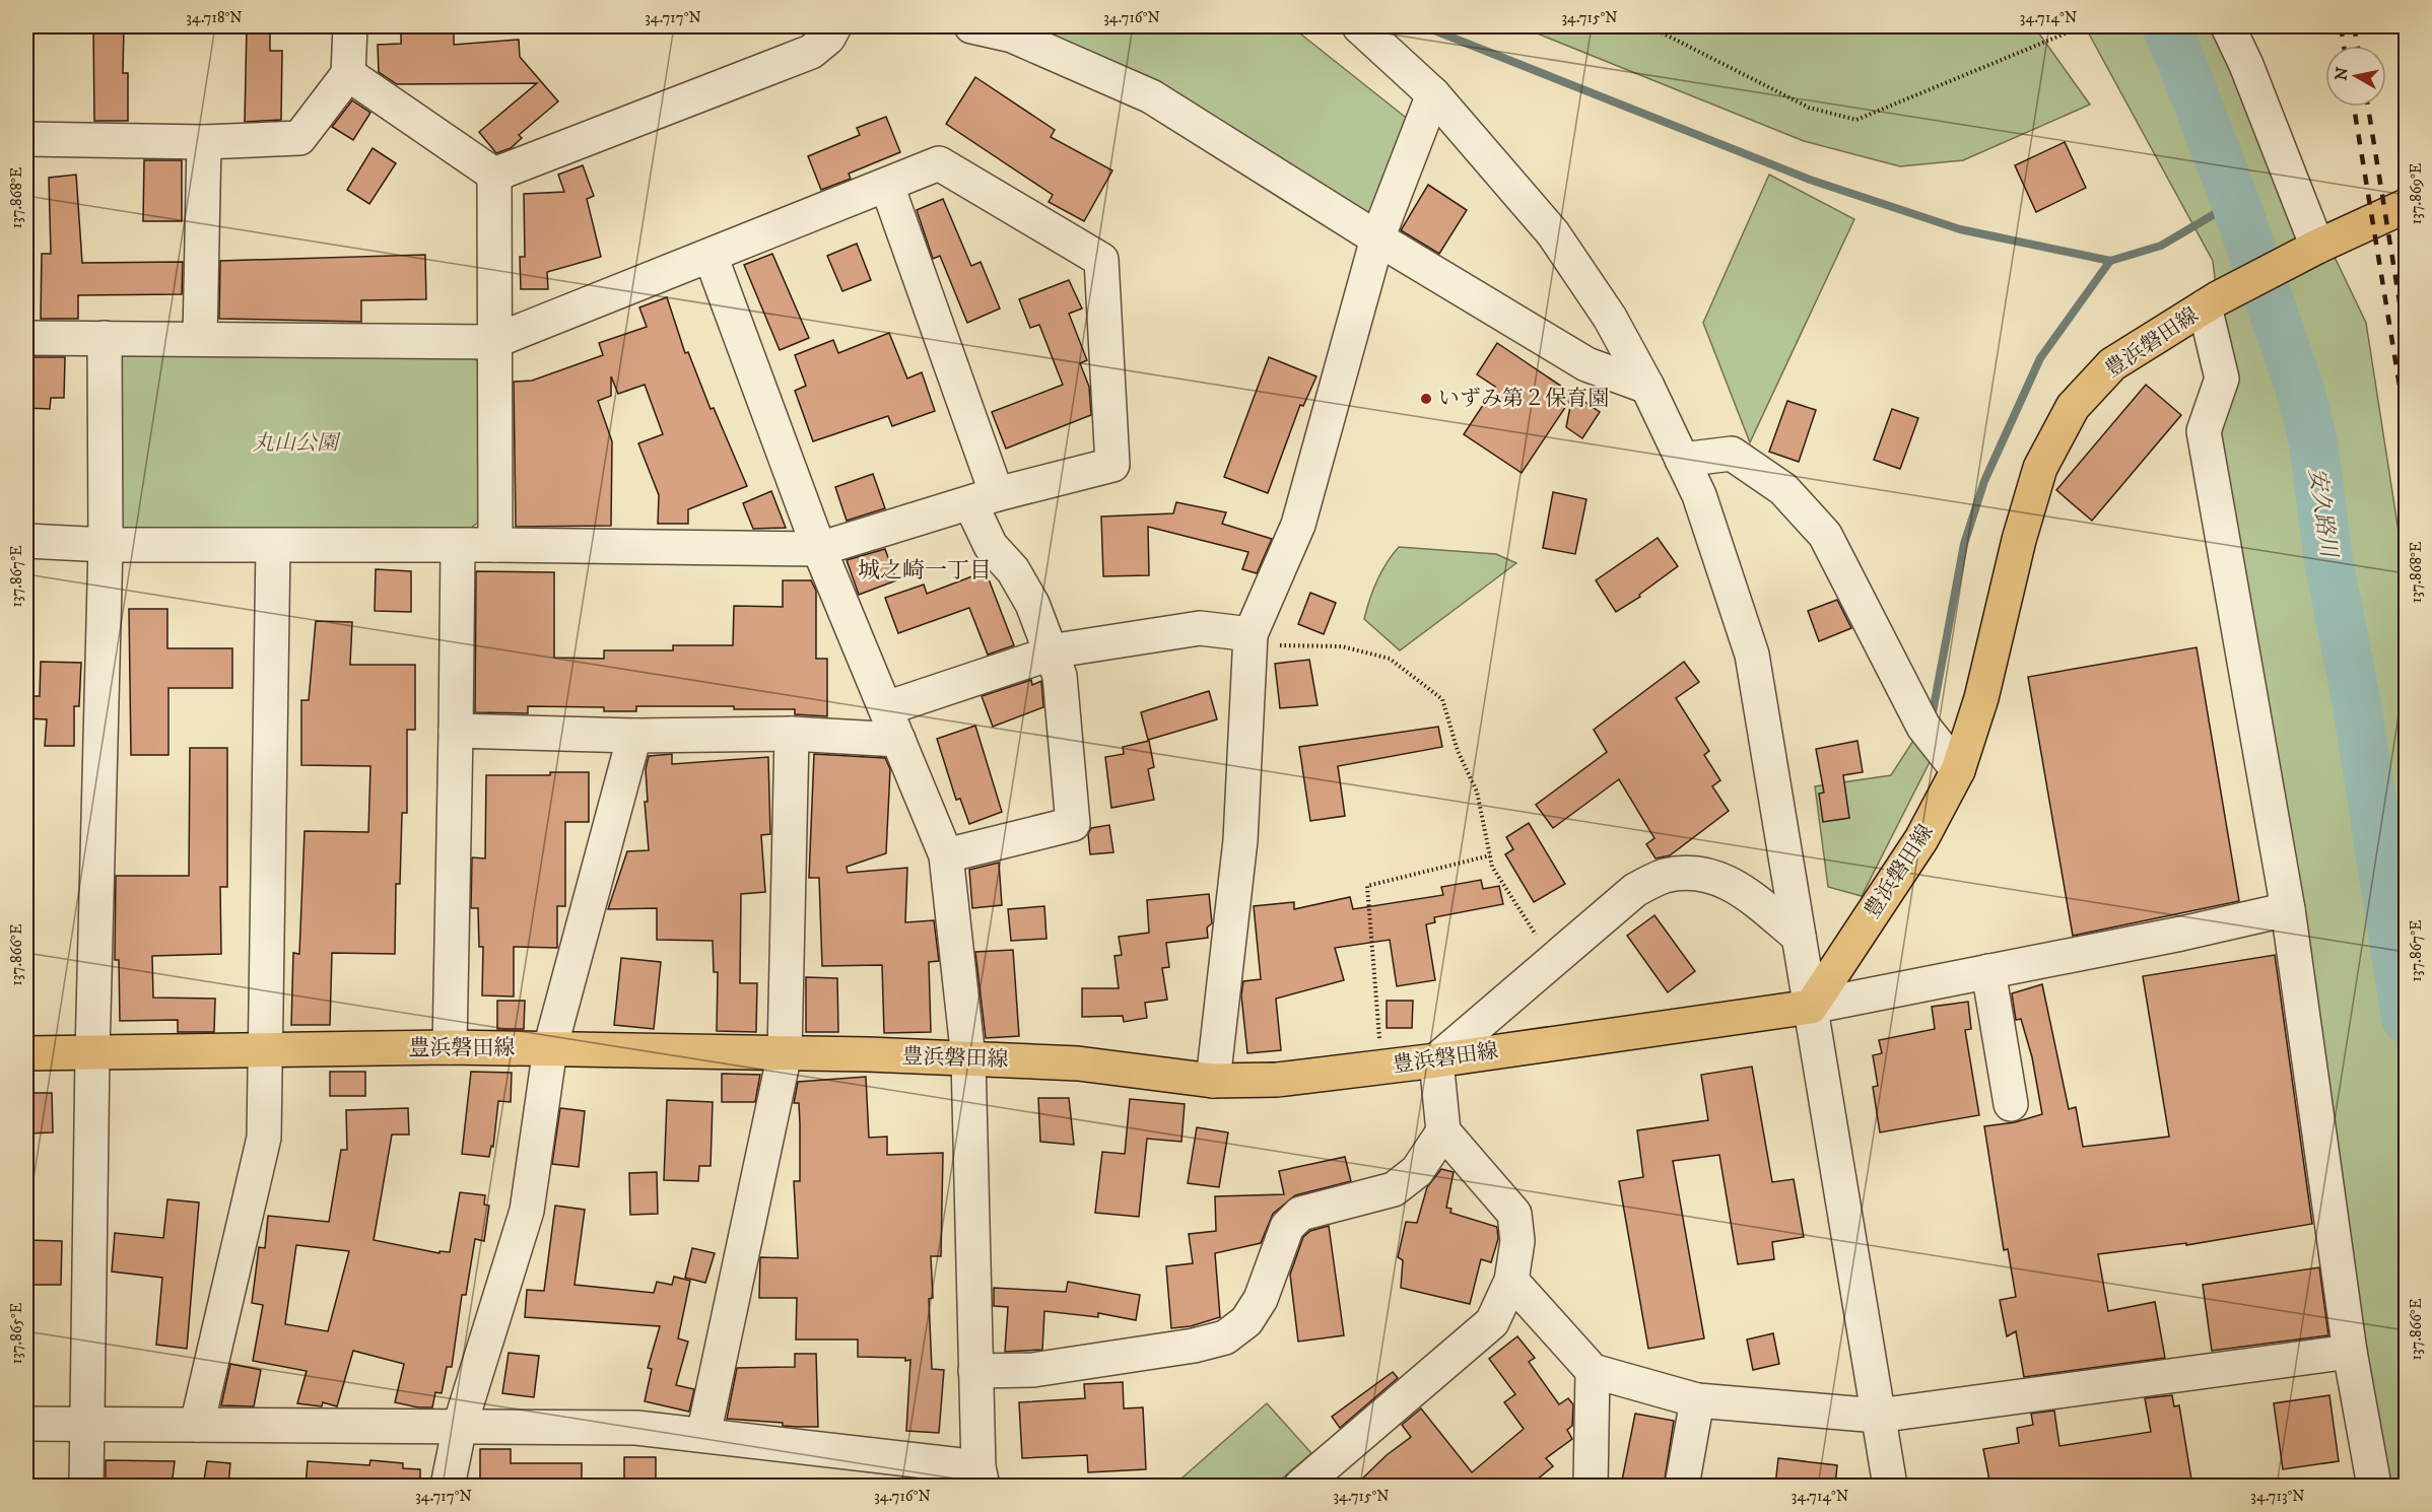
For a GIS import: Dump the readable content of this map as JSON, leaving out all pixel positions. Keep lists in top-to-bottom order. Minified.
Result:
{"streets":{"main road":["豊浜磐田線"]},"districts":["城之崎一丁目"],"water":["安久路川"],"parks":["丸山公園"],"places":["いずみ第２保育園"],"north":"left","coordinates":["34.718°N","34.717°N","34.716°N","34.715°N","34.714°N","137.869°E","137.868°E","137.867°E","137.866°E","137.865°E","34.713°N"]}
